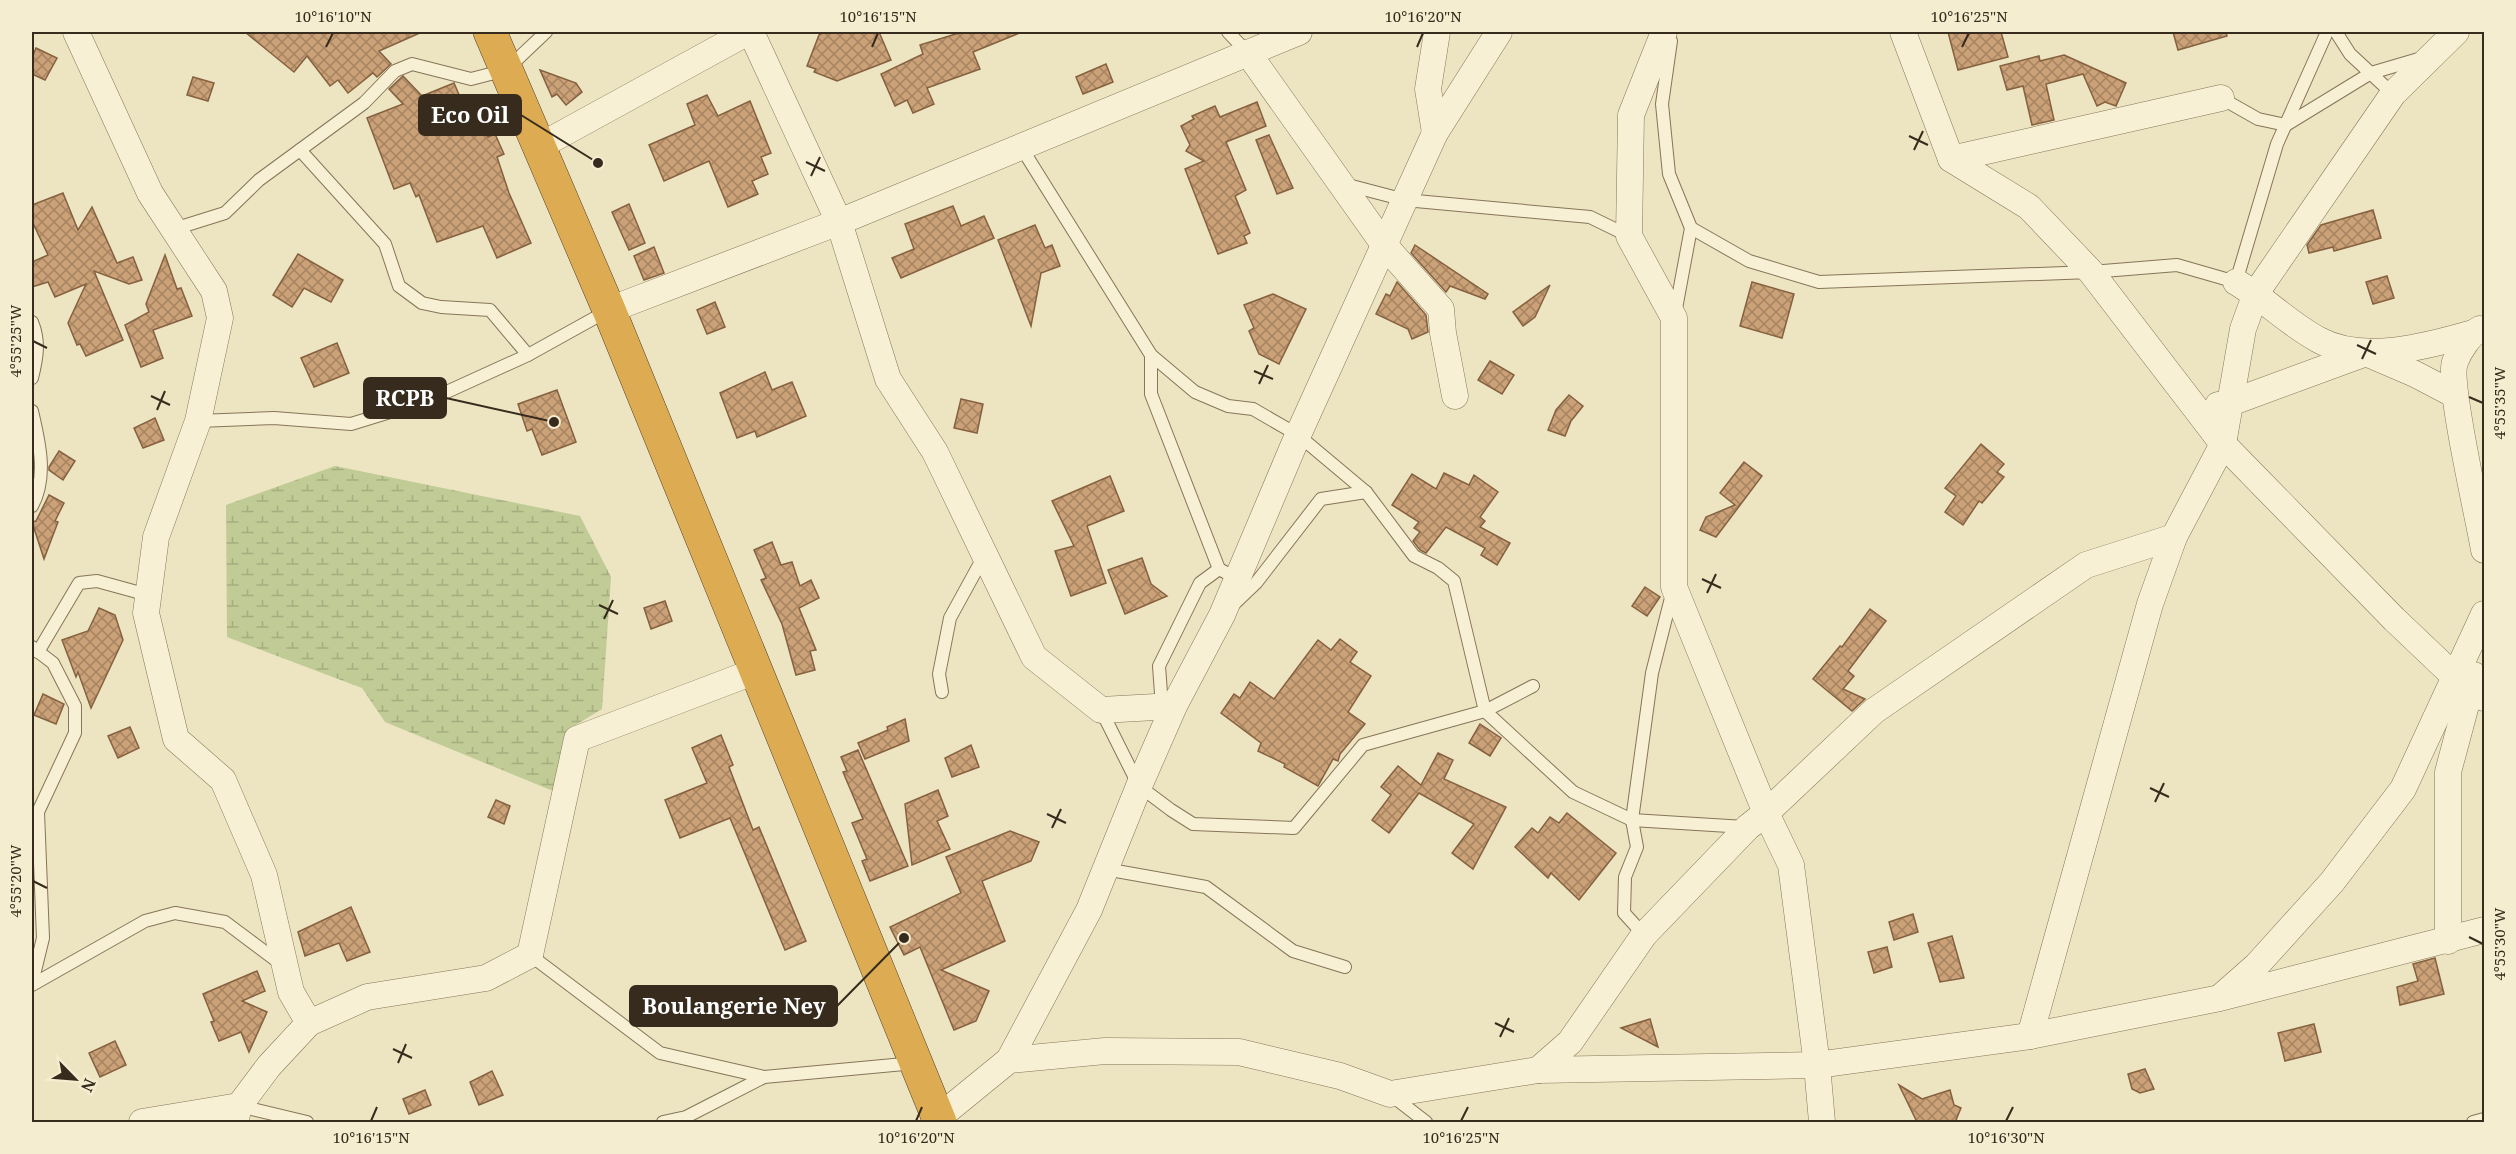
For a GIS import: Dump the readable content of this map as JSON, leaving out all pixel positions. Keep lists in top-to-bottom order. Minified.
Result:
{"places":["Eco Oil","RCPB","Boulangerie Ney"],"north":"bottom right","coordinates":["10°16'10\"N","10°16'15\"N","10°16'20\"N","10°16'25\"N","4°55'25\"W","4°55'35\"W","4°55'20\"W","4°55'30\"W","10°16'30\"N"]}
